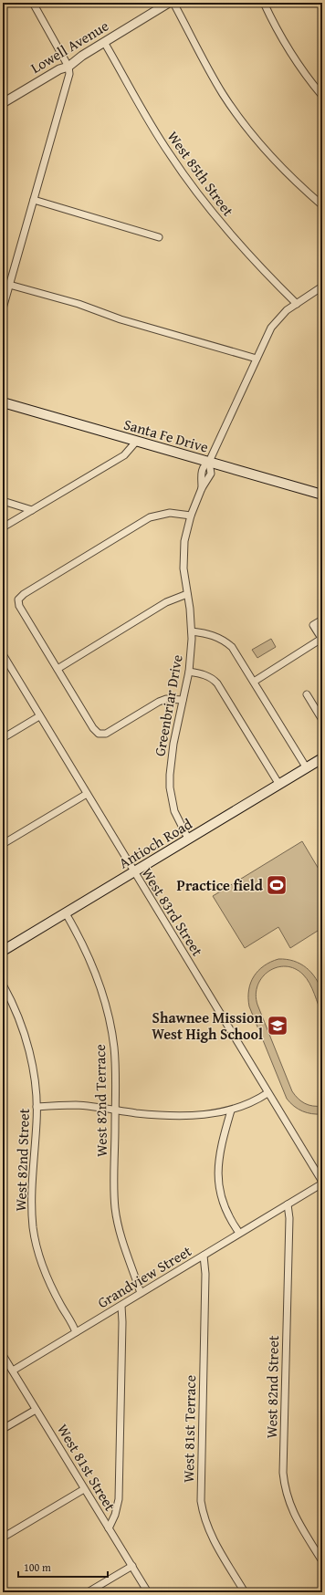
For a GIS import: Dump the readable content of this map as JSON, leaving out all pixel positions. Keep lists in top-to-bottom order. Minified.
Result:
{"streets":{"main road":["Santa Fe Drive","Antioch Road"],"street":["Lowell Avenue","West 85th Street","Greenbriar Drive","West 83rd Street","West 82nd Terrace","West 82nd Street","Grandview Street","West 81st Terrace","West 81st Street"]},"crossings":[["Lowell Avenue","West 85th Street"],["Santa Fe Drive","Greenbriar Drive"],["Greenbriar Drive","Antioch Road"],["Antioch Road","West 83rd Street"],["Antioch Road","West 82nd Terrace"],["West 83rd Street","Grandview Street"],["West 82nd Terrace","Grandview Street"],["West 82nd Street","Grandview Street"],["Grandview Street","West 81st Terrace"],["Grandview Street","West 81st Street"]],"places":{"sports":["Practice field"],"school or university":["Shawnee Mission West High School"]},"scale_bar":"100 m"}
